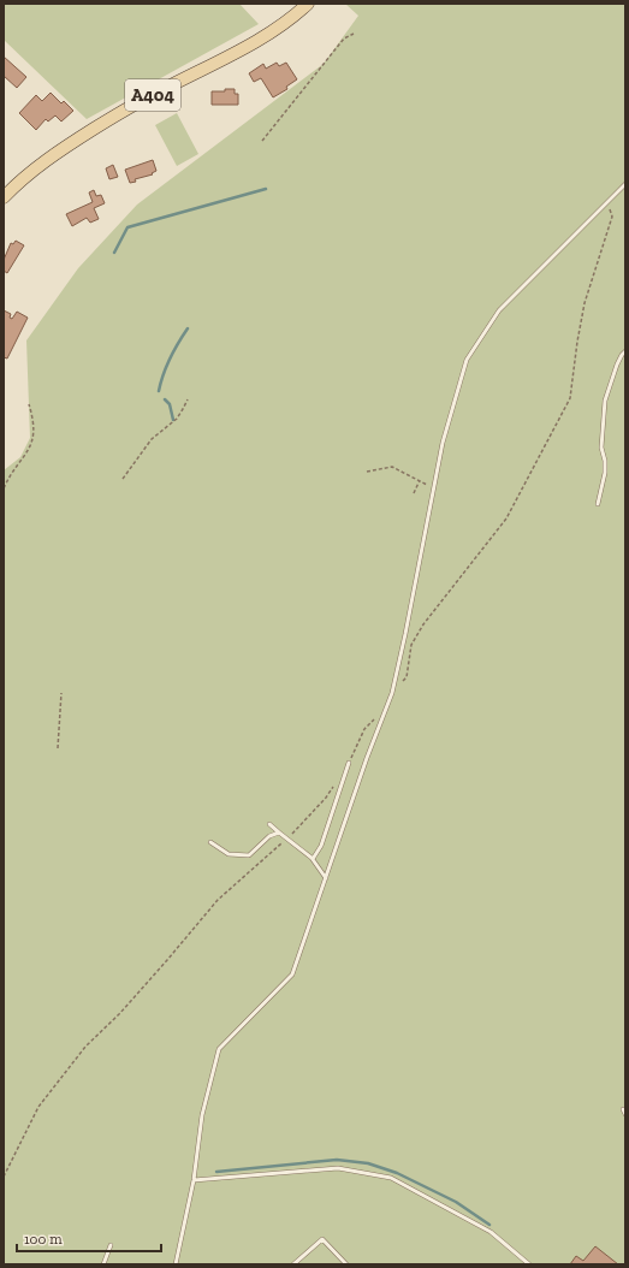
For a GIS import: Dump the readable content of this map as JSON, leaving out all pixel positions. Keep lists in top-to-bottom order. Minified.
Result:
{"streets":{"main road":["A404"]},"scale_bar":"100 m"}
